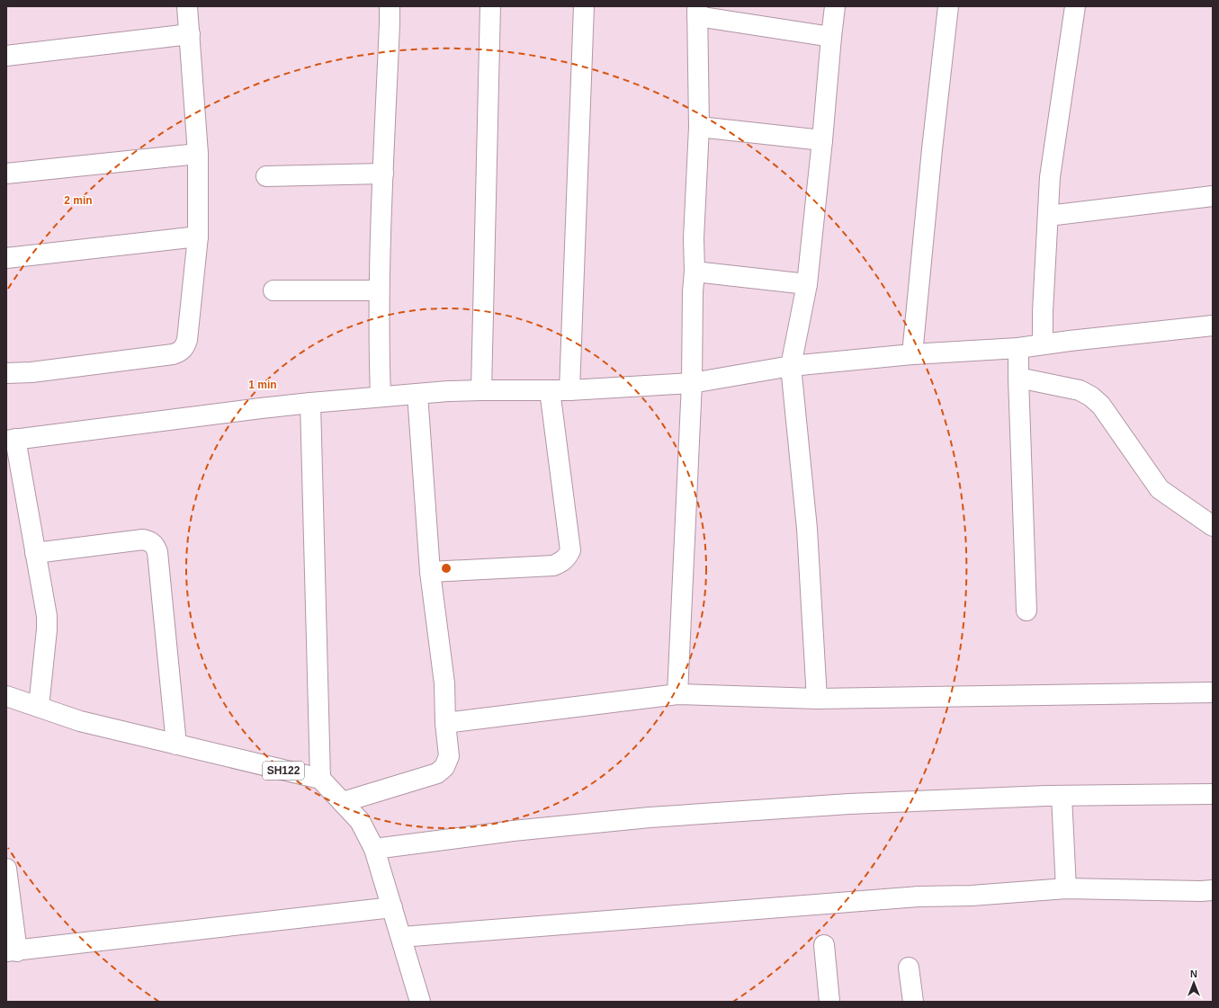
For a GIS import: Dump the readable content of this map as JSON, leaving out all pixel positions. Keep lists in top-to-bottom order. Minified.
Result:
{"streets":{"street":["SH122"]},"north":"top","rings":["2 min","1 min"]}
